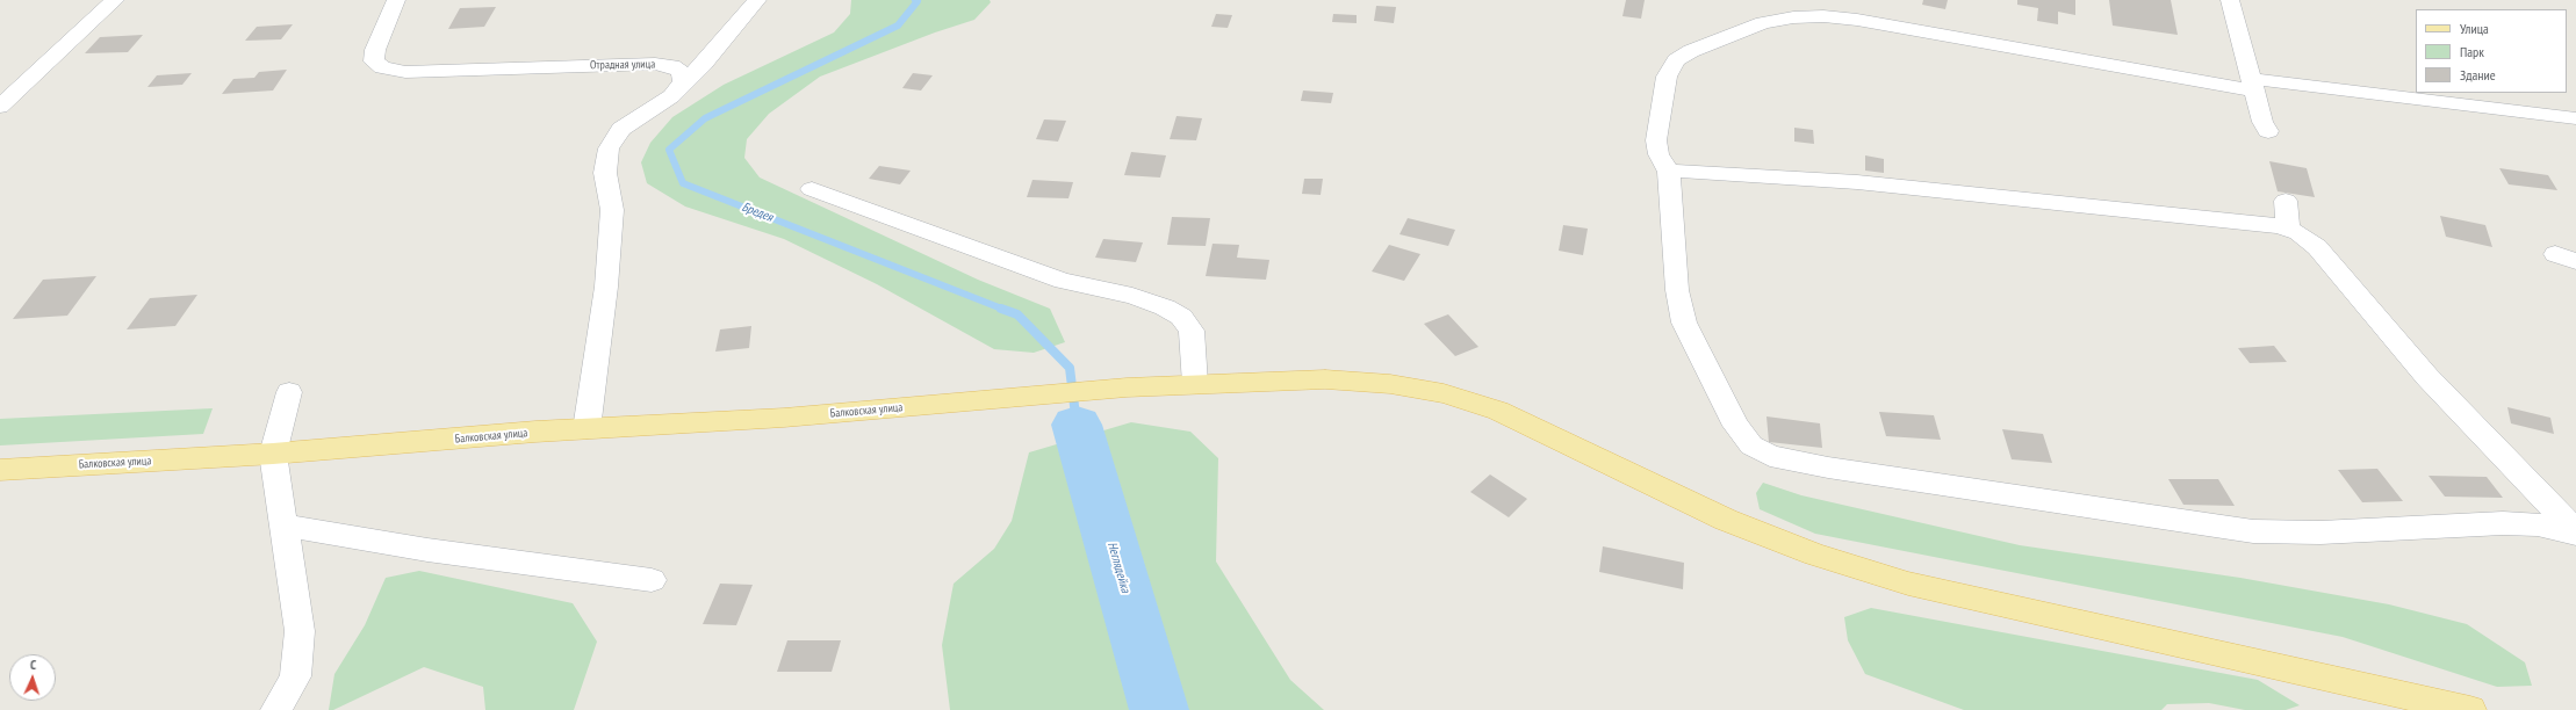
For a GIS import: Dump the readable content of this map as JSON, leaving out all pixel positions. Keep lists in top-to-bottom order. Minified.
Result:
{"streets":{"main road":["Балковская улица"],"street":["Отрадная улица"]},"water":["Бредея","Неглядейка"],"legend":["Улица","Парк","Здание"],"north":"top"}
